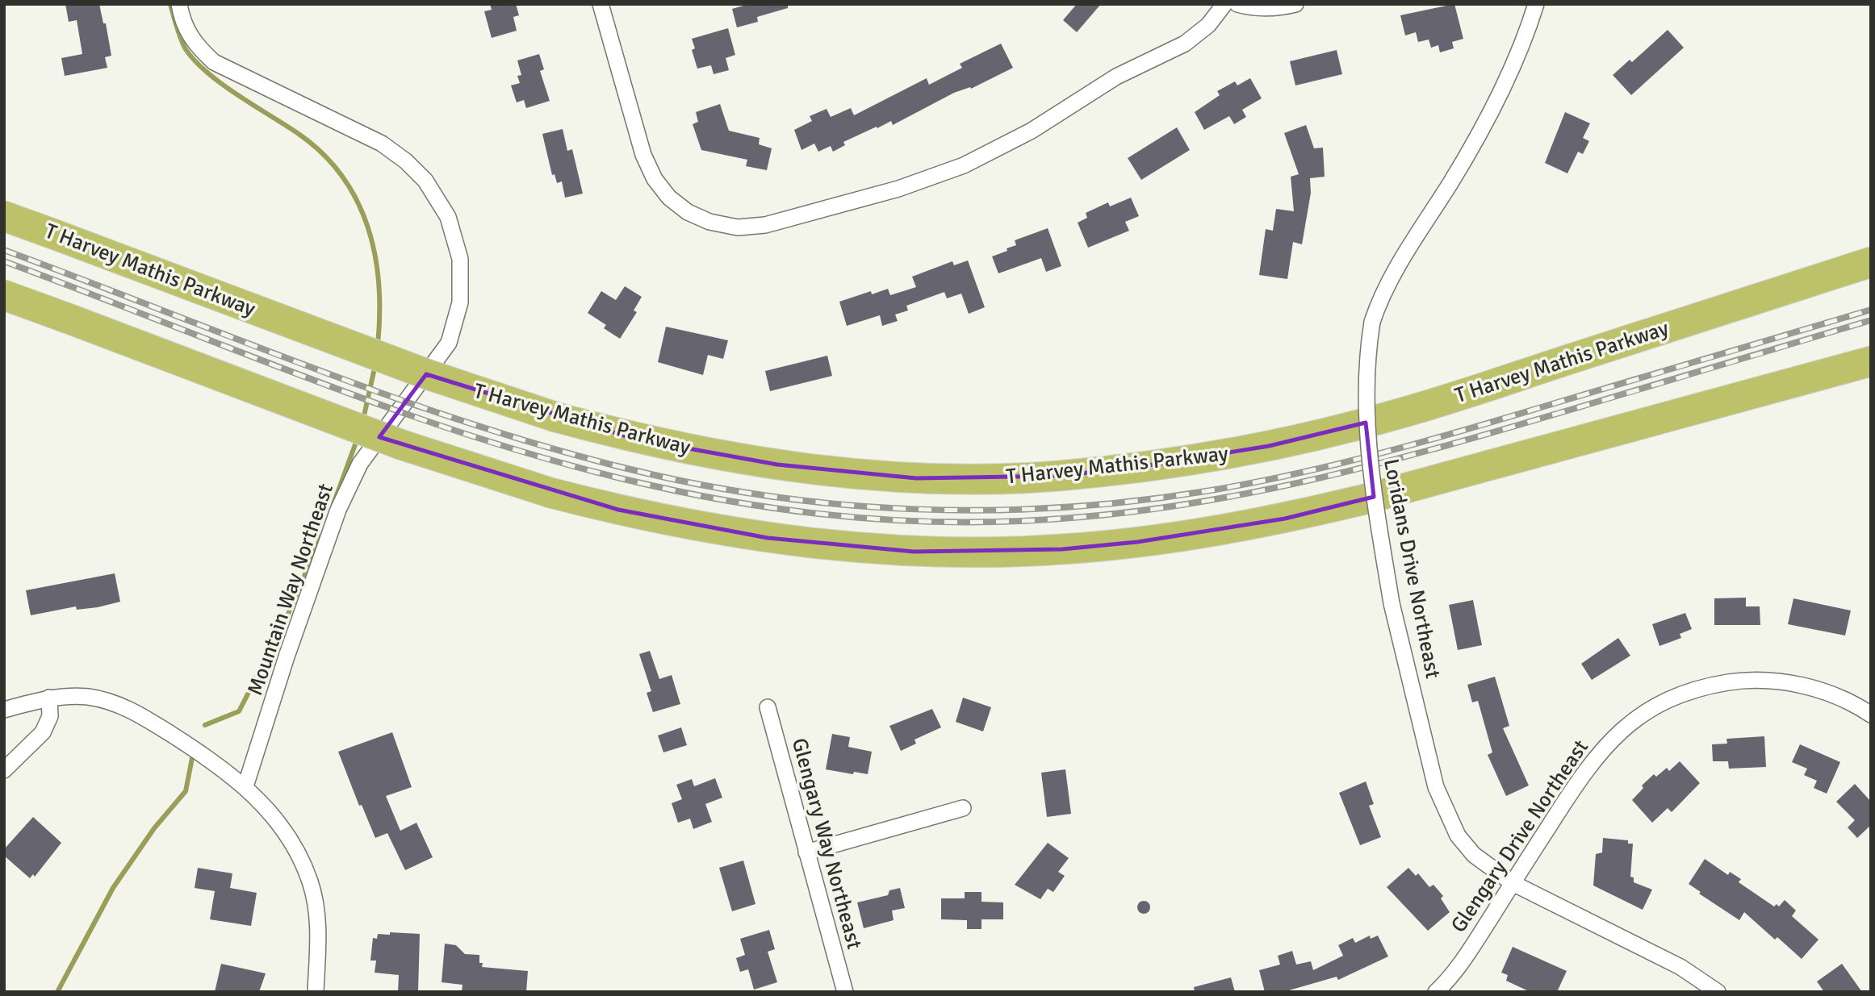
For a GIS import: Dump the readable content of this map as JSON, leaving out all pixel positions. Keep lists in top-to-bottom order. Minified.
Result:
{"streets":{"highway":["T Harvey Mathis Parkway"],"street":["Loridans Drive Northeast","Mountain Way Northeast","Glengary Drive Northeast","Glengary Way Northeast"]},"crossings":[["Loridans Drive Northeast","Glengary Drive Northeast"]]}
